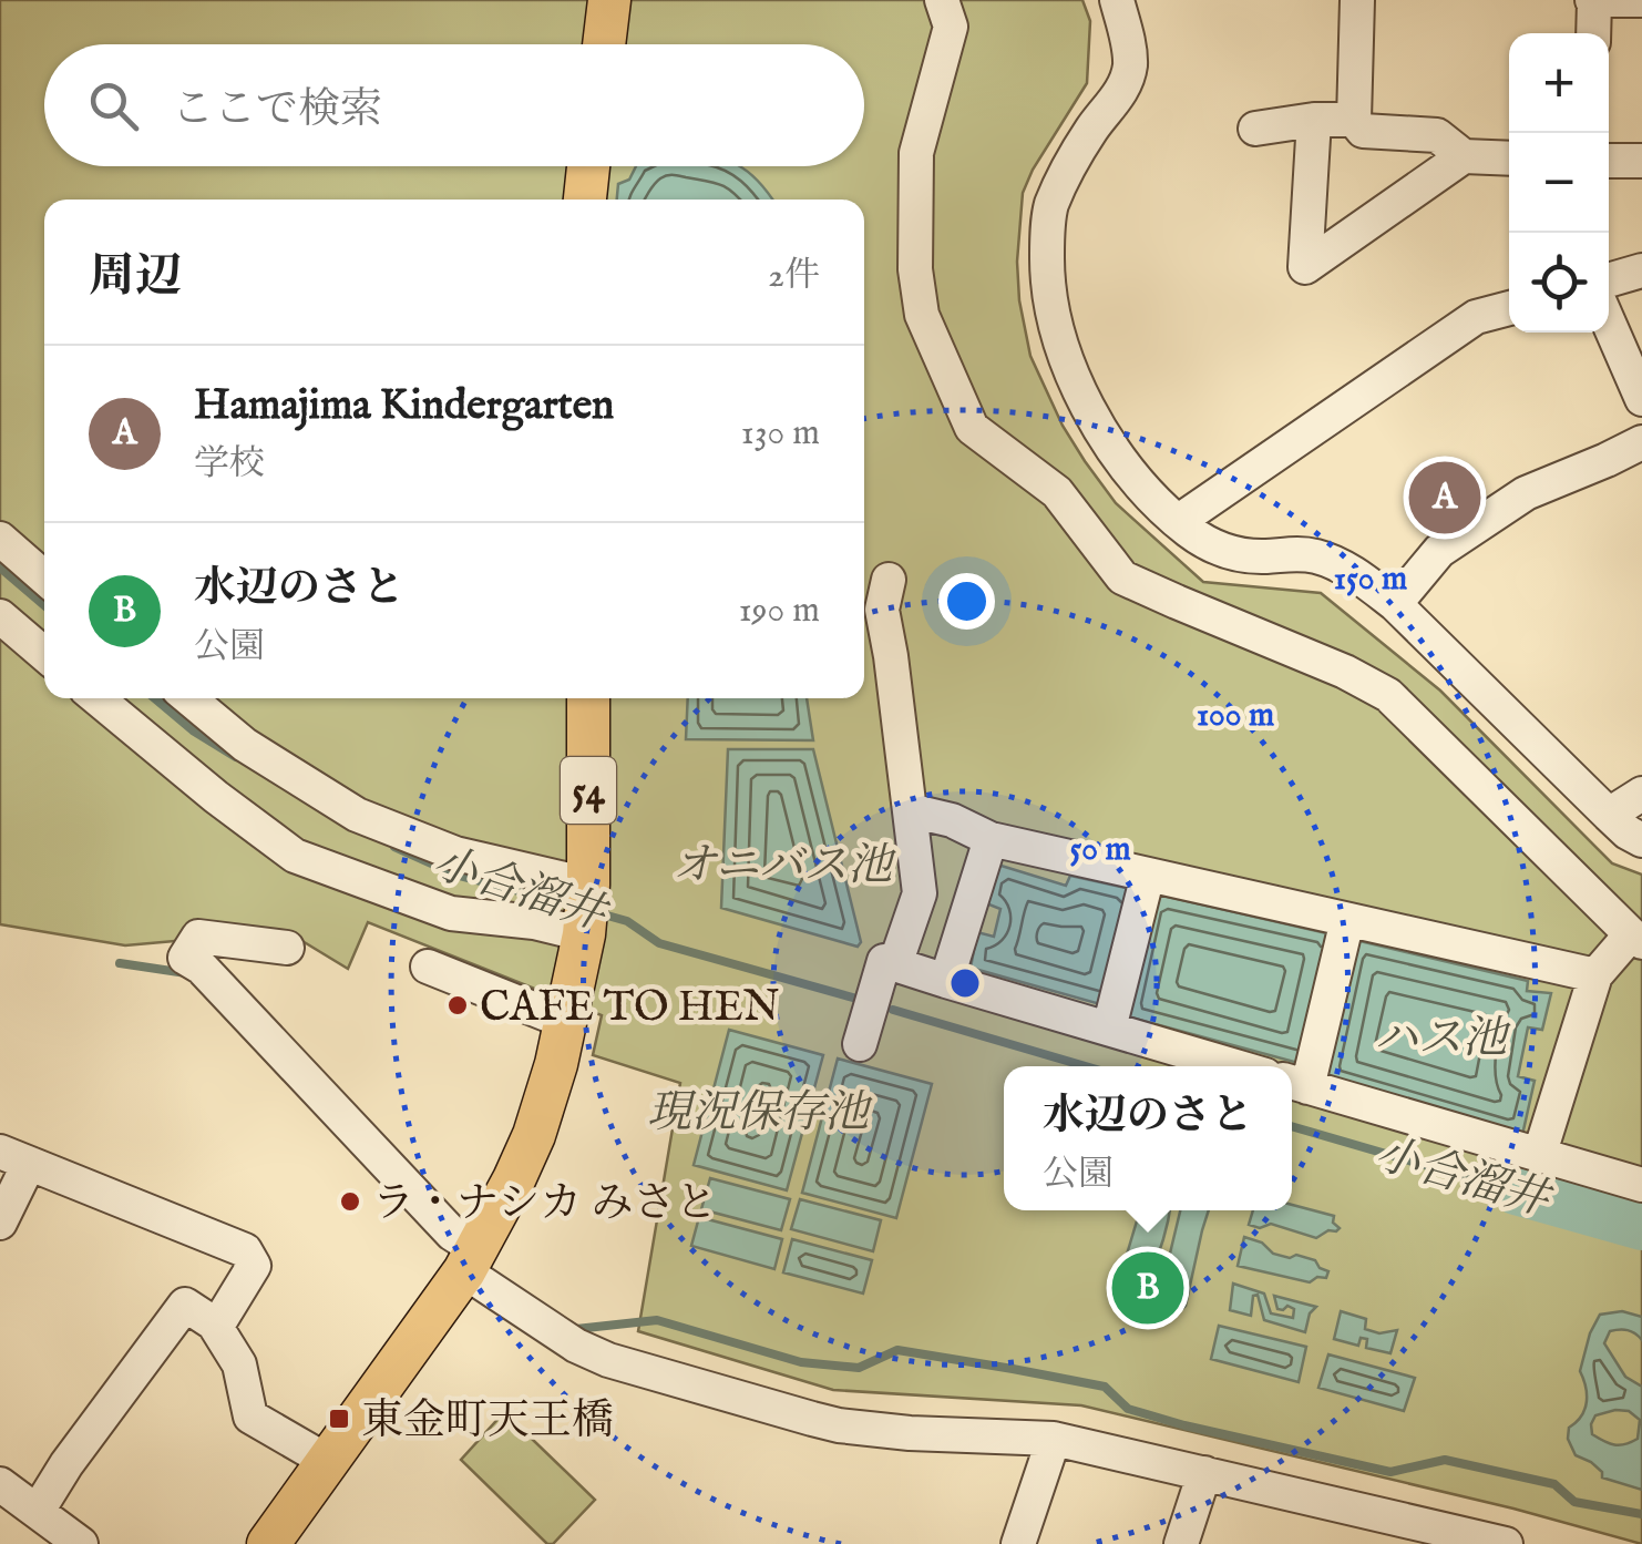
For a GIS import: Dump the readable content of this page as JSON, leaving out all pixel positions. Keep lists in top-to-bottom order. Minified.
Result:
{"streets":{"main road":["54"]},"water":["オニバス池","小合溜井","ハス池","現況保存池"],"places":{"other":["CAFE TO HEN","ラ・ナシカ みさと"],"transit":["東金町天王橋"]},"page":{"map_buttons":["+","−"],"search":"ここで検索","heading":["周辺","2件"],"list":[{"mark":"A","name":"Hamajima Kindergarten","note":"学校","value":"130 m"},{"mark":"B","name":"水辺のさと","note":"公園","value":"190 m"}],"pins":["A","B"],"popup":["水辺のさと","公園"]},"rings":["150 m","100 m","50 m"]}
